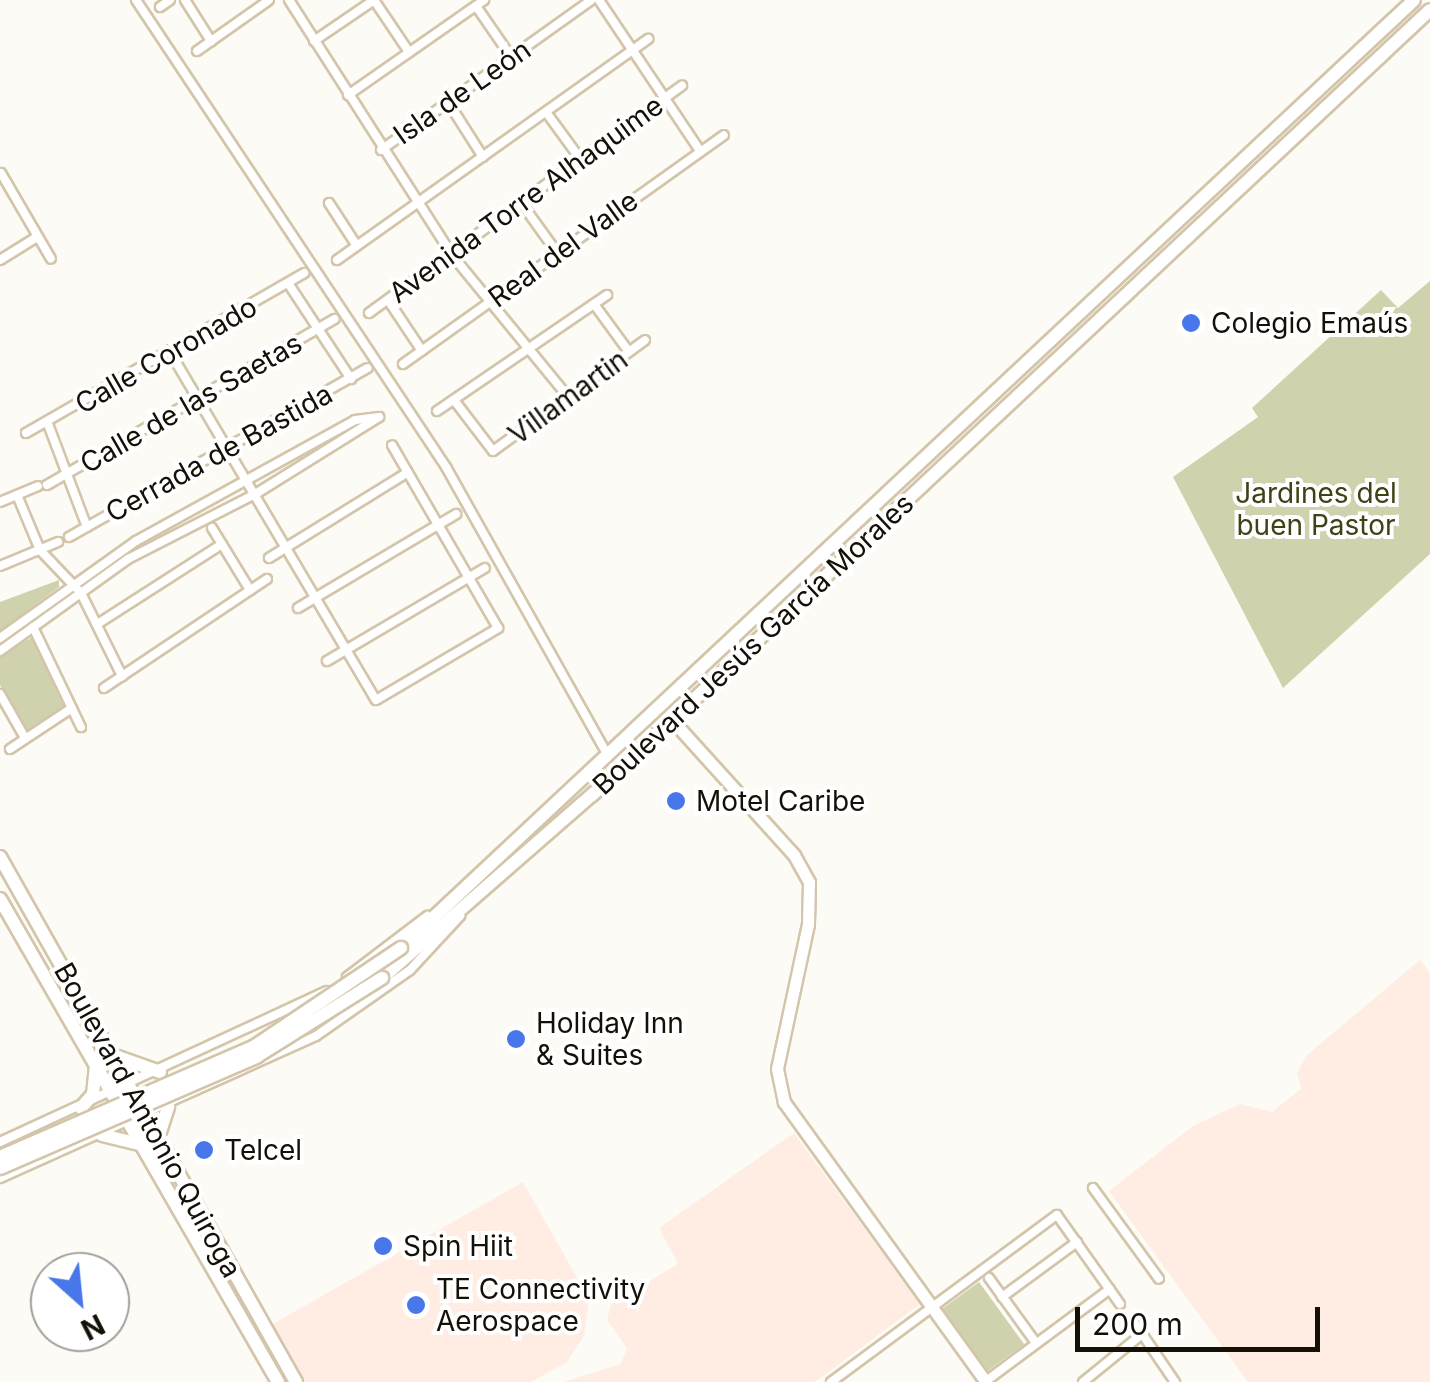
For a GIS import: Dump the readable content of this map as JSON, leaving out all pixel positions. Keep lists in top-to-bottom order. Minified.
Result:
{"streets":{"main road":["Boulevard Jesús García Morales","Boulevard Antonio Quiroga"],"street":["Isla de León","Avenida Torre Alhaquime","Real del Valle","Calle Coronado","Villamartin","Calle de las Saetas","Cerrada de Bastida"]},"parks":["Jardines del buen Pastor"],"places":["Colegio Emaús","Motel Caribe","Holiday Inn & Suites","Telcel","Spin Hiit","TE Connectivity Aerospace"],"scale_bar":"200 m","north":"bottom right"}
